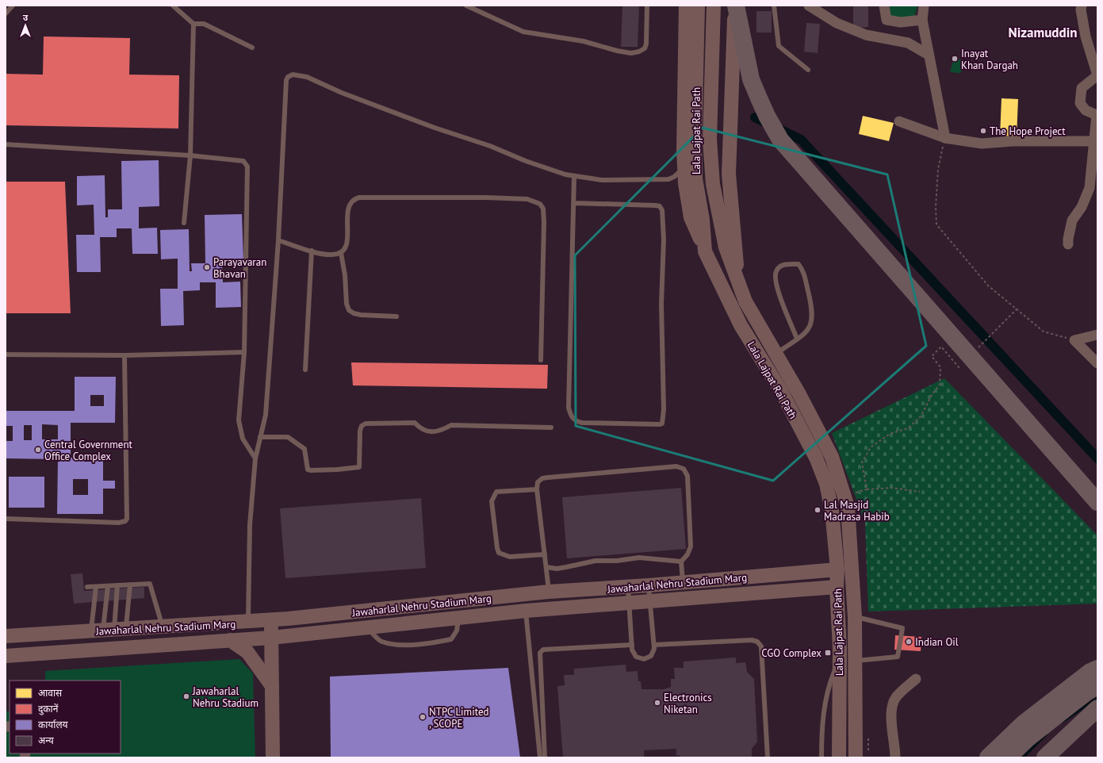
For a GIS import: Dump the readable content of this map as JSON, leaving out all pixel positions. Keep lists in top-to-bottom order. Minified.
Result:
{"streets":{"main road":["Lala Lajpat Rai Path","Jawaharlal Nehru Stadium Marg"]},"crossings":[["Lala Lajpat Rai Path","Jawaharlal Nehru Stadium Marg"]],"districts":["Nizamuddin"],"places":{"other":["Inayat Khan Dargah","The Hope Project","Parayavaran Bhavan","Central Government Office Complex","Lal Masjid Madrasa Habib","Indian Oil","Jawaharlal Nehru Stadium","Electronics Niketan","NTPC Limited , SCOPE"],"transit":["CGO Complex"]},"legend":["आवास","दुकानें","कार्यालय","अन्य"],"north":"top"}
